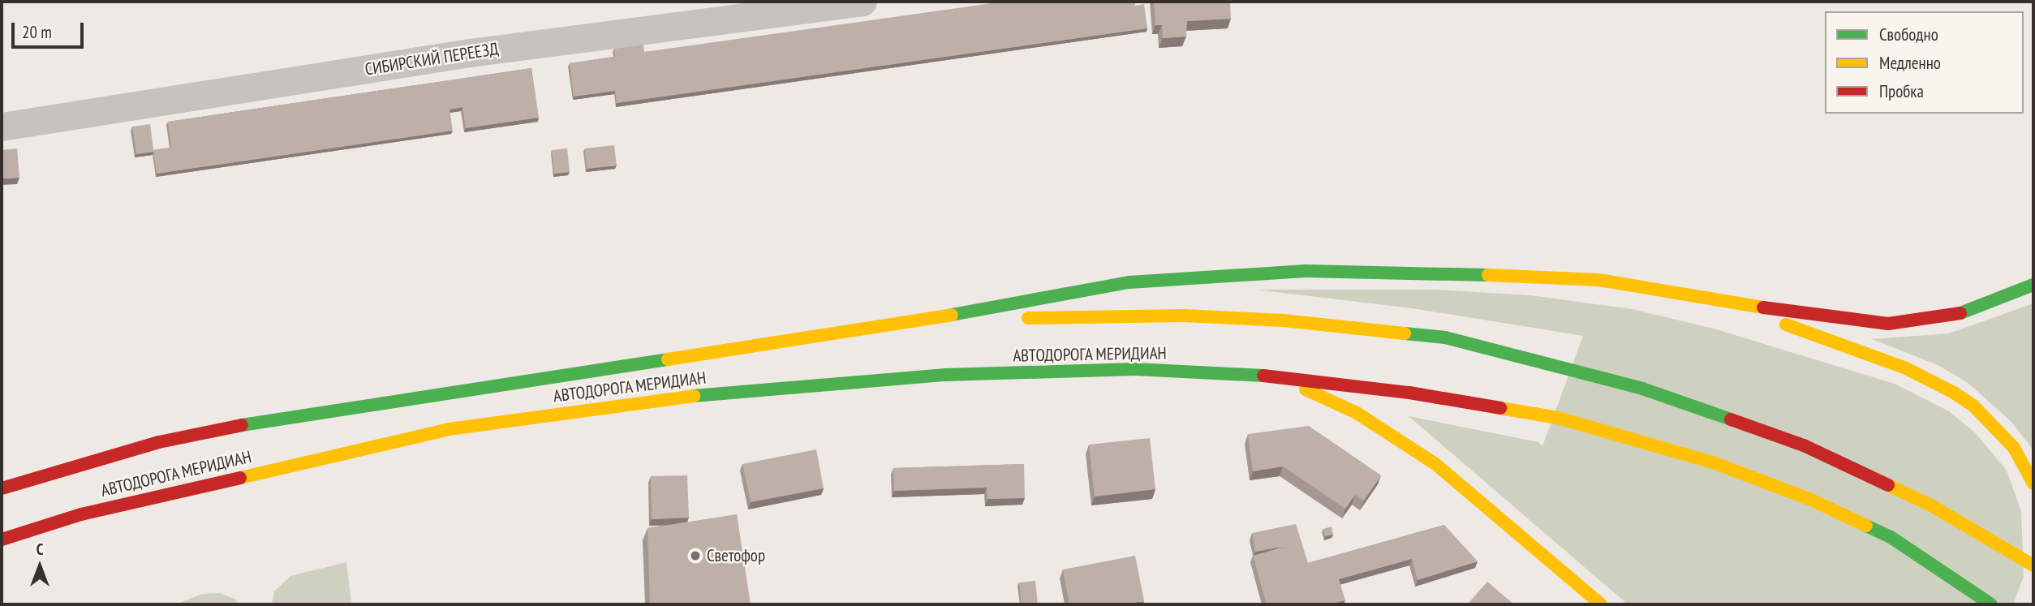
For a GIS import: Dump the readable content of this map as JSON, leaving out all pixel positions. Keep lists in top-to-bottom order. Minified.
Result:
{"streets":{"main road":["АВТОДОРОГА МЕРИДИАН"],"street":["СИБИРСКИЙ ПЕРЕЕЗД"]},"places":["Светофор"],"legend":["Свободно","Медленно","Пробка"],"scale_bar":"20 m","north":"top"}
